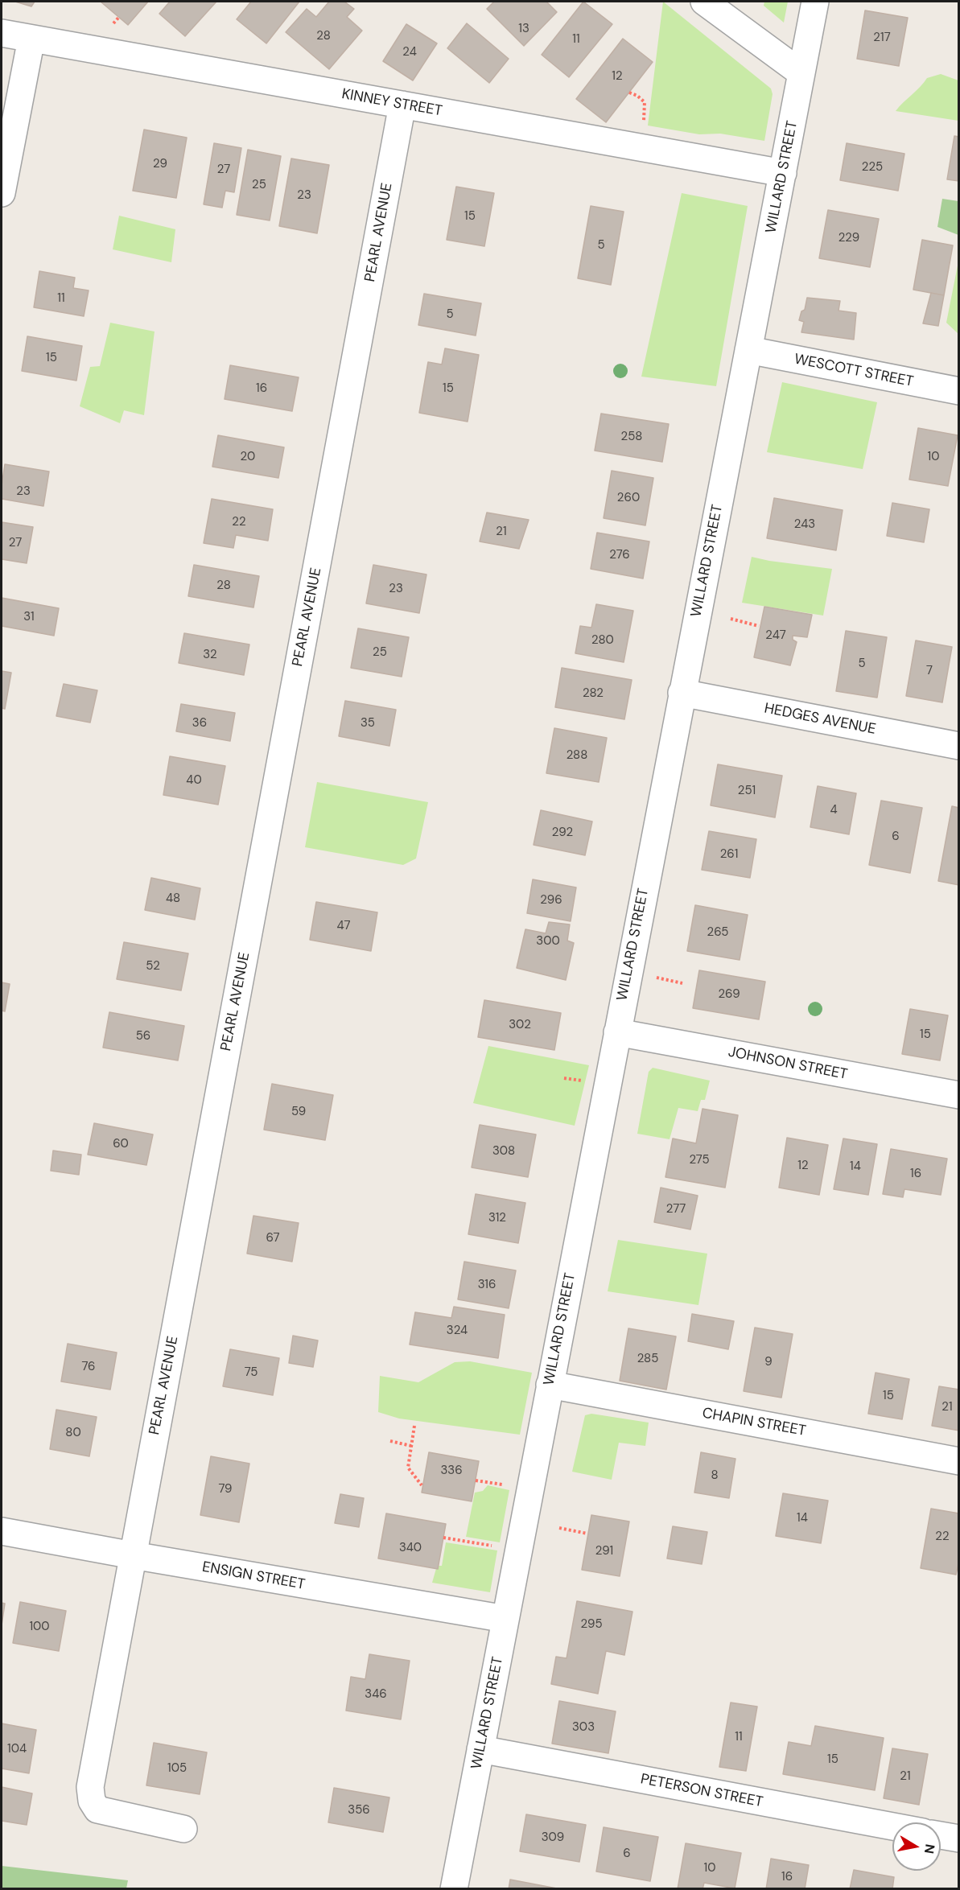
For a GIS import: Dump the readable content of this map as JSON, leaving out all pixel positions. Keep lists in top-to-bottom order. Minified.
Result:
{"streets":{"street":["KINNEY STREET","WILLARD STREET","PEARL AVENUE","WESCOTT STREET","HEDGES AVENUE","JOHNSON STREET","CHAPIN STREET","ENSIGN STREET","PETERSON STREET"]},"crossings":[["KINNEY STREET","WILLARD STREET"],["KINNEY STREET","PEARL AVENUE"],["WILLARD STREET","WESCOTT STREET"],["WILLARD STREET","HEDGES AVENUE"],["WILLARD STREET","JOHNSON STREET"],["WILLARD STREET","CHAPIN STREET"],["WILLARD STREET","ENSIGN STREET"],["WILLARD STREET","PETERSON STREET"],["PEARL AVENUE","ENSIGN STREET"]],"house_numbers":["13","28","217","11","24","12","29","225","27","25","23","15","229","5","11","5","15","16","15","258","20","10","23","260","22","243","21","27","276","28","23","31","247","280","25","32","5","7","282","36","35","288","40","251","4","292","6","261","48","296","47","265","300","52","269","302","15","56","59","60","308","275","12","14","16","277","312","67","316","324","285","9","76","75","15","21","80","336","8","79","14","22","340","291","295","100","346","303","11","104","15","105","21","356","309","6","10","16"],"north":"right"}
